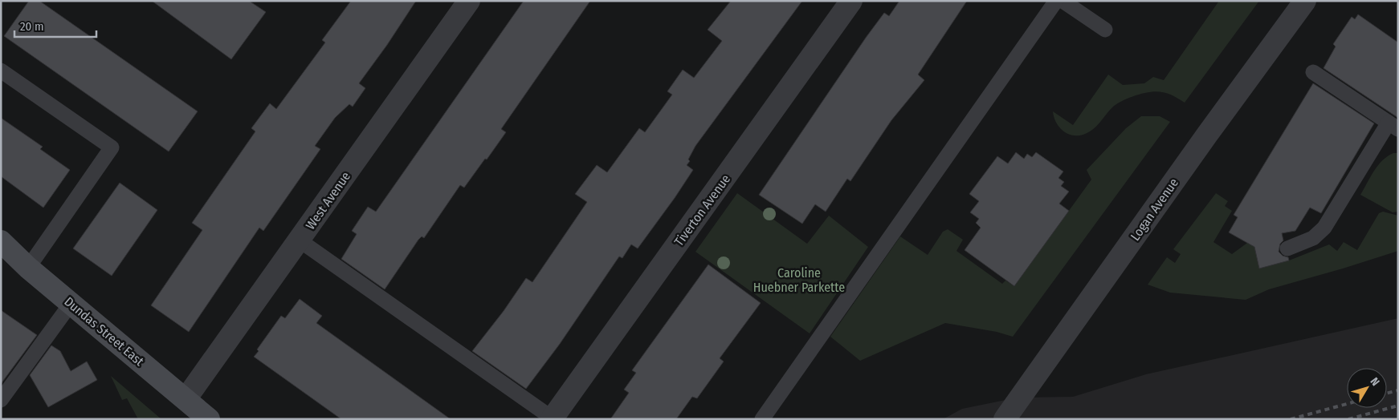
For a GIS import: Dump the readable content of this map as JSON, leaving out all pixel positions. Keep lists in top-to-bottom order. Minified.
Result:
{"streets":{"street":["West Avenue","Logan Avenue","Tiverton Avenue","Dundas Street East"]},"crossings":[["West Avenue","Dundas Street East"]],"parks":["Caroline Huebner Parkette"],"scale_bar":"20 m","north":"top right"}
